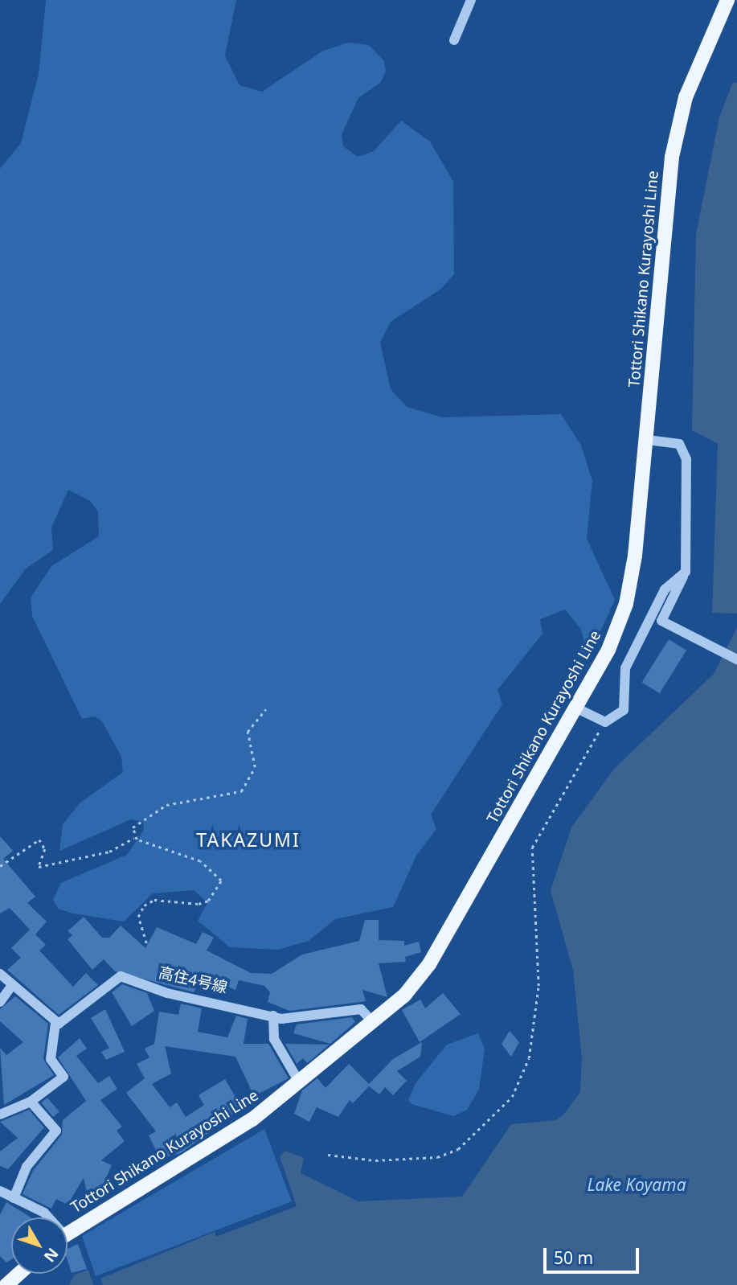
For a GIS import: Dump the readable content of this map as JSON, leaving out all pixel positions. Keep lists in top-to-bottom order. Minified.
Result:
{"streets":{"main road":["Tottori Shikano Kurayoshi Line"],"street":["高住4号線"]},"crossings":[["Tottori Shikano Kurayoshi Line","高住4号線"]],"districts":["TAKAZUMI"],"water":["Lake Koyama"],"scale_bar":"50 m","north":"bottom right"}
